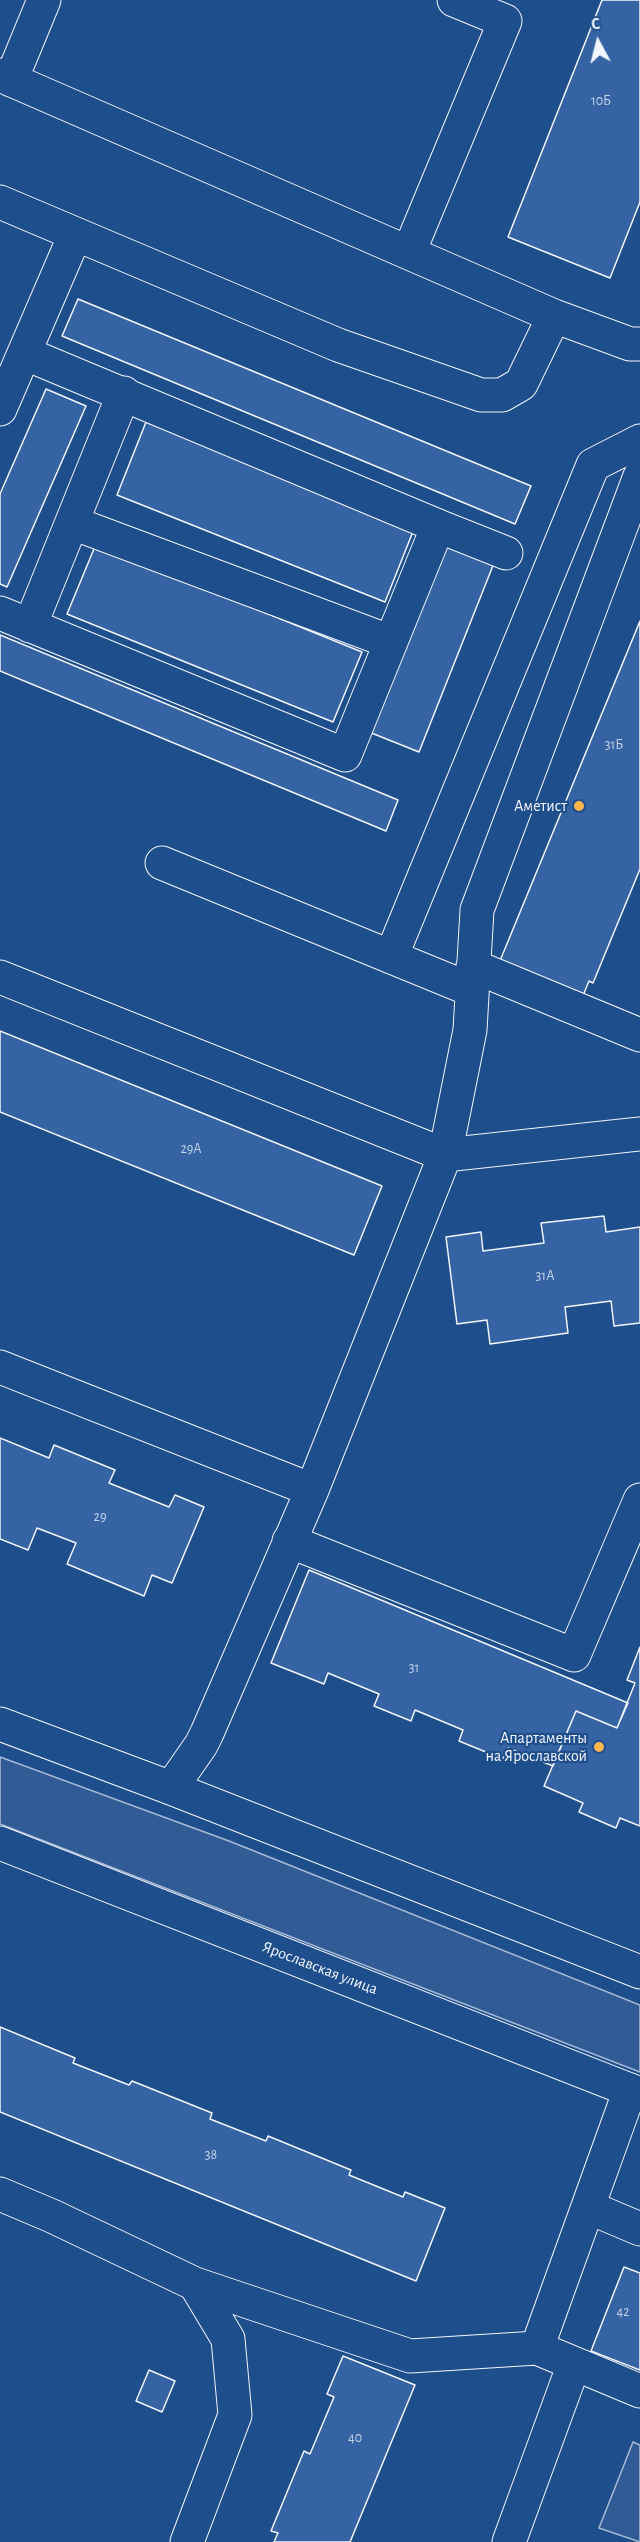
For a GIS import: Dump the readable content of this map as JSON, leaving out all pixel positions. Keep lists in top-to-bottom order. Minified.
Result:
{"streets":{"main road":["Ярославская улица"]},"places":["Аметист","Апартаменты на Ярославской"],"house_numbers":["10Б","31Б","29А","31А","29","31","38","42","40"],"north":"top"}
